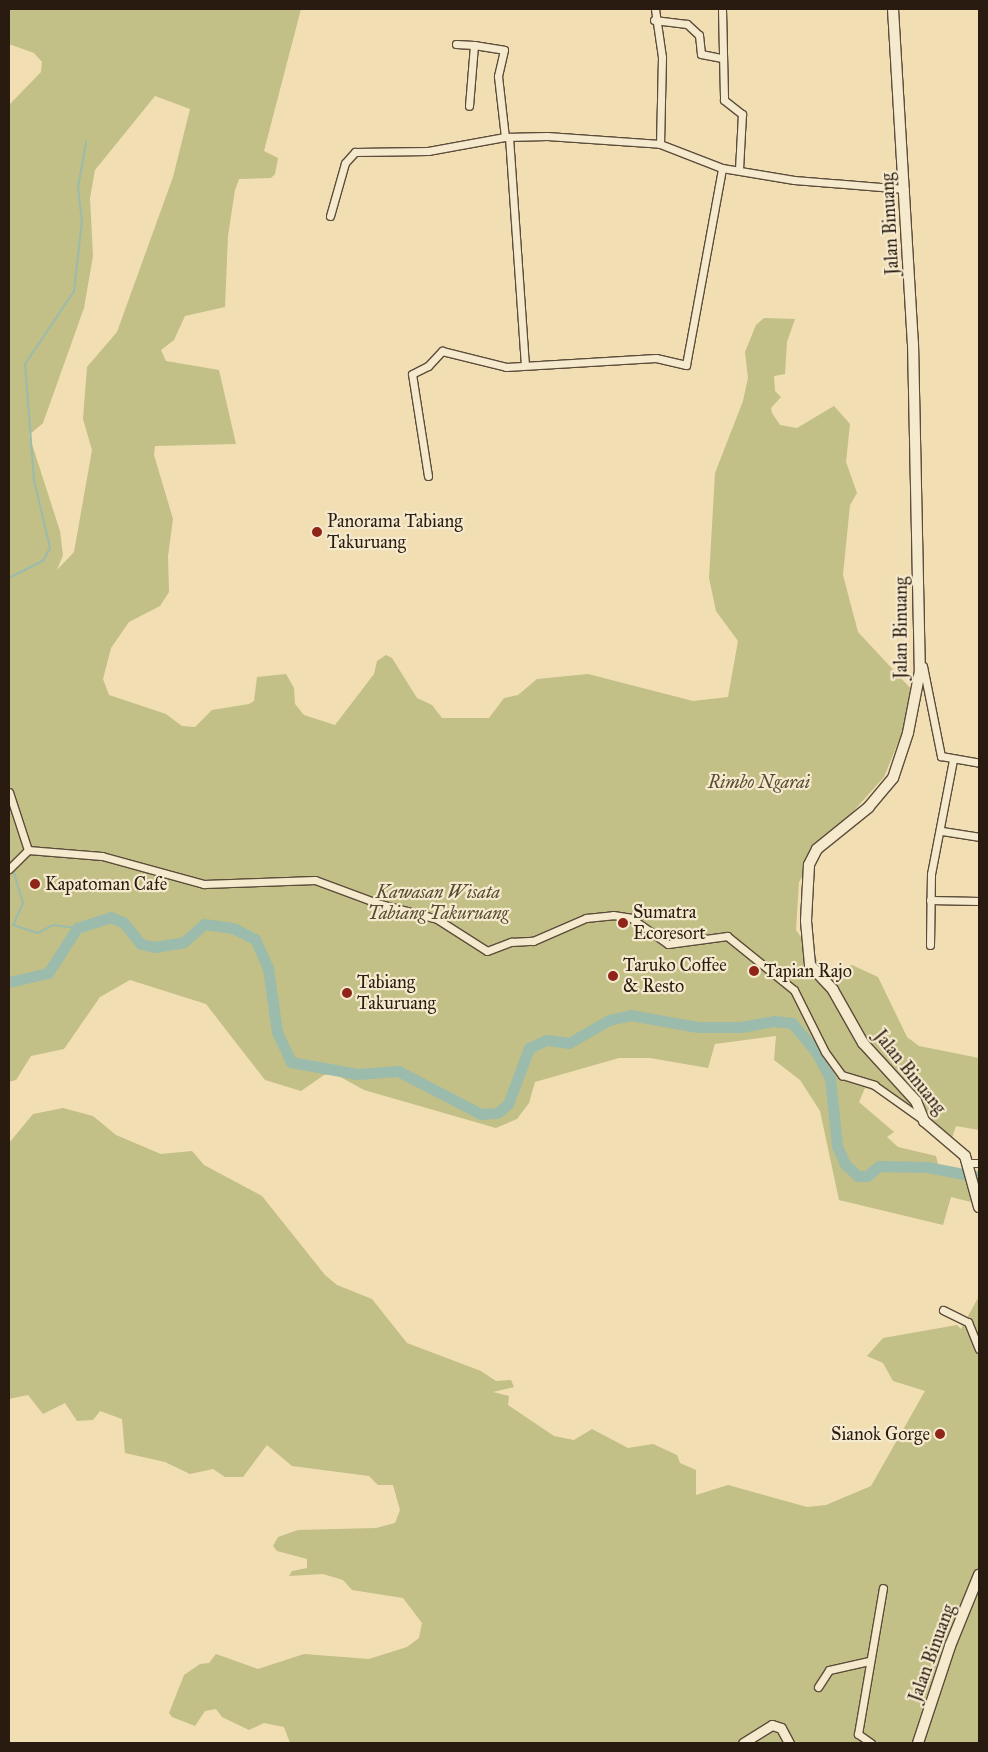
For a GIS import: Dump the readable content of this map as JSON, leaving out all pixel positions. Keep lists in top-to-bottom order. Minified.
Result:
{"streets":{"main road":["Jalan Binuang"]},"parks":["Rimbo Ngarai","Kawasan Wisata Tabiang Takuruang"],"places":["Panorama Tabiang Takuruang","Kapatoman Cafe","Sumatra Ecoresort","Tapian Rajo","Taruko Coffee & Resto","Tabiang Takuruang","Sianok Gorge"]}
